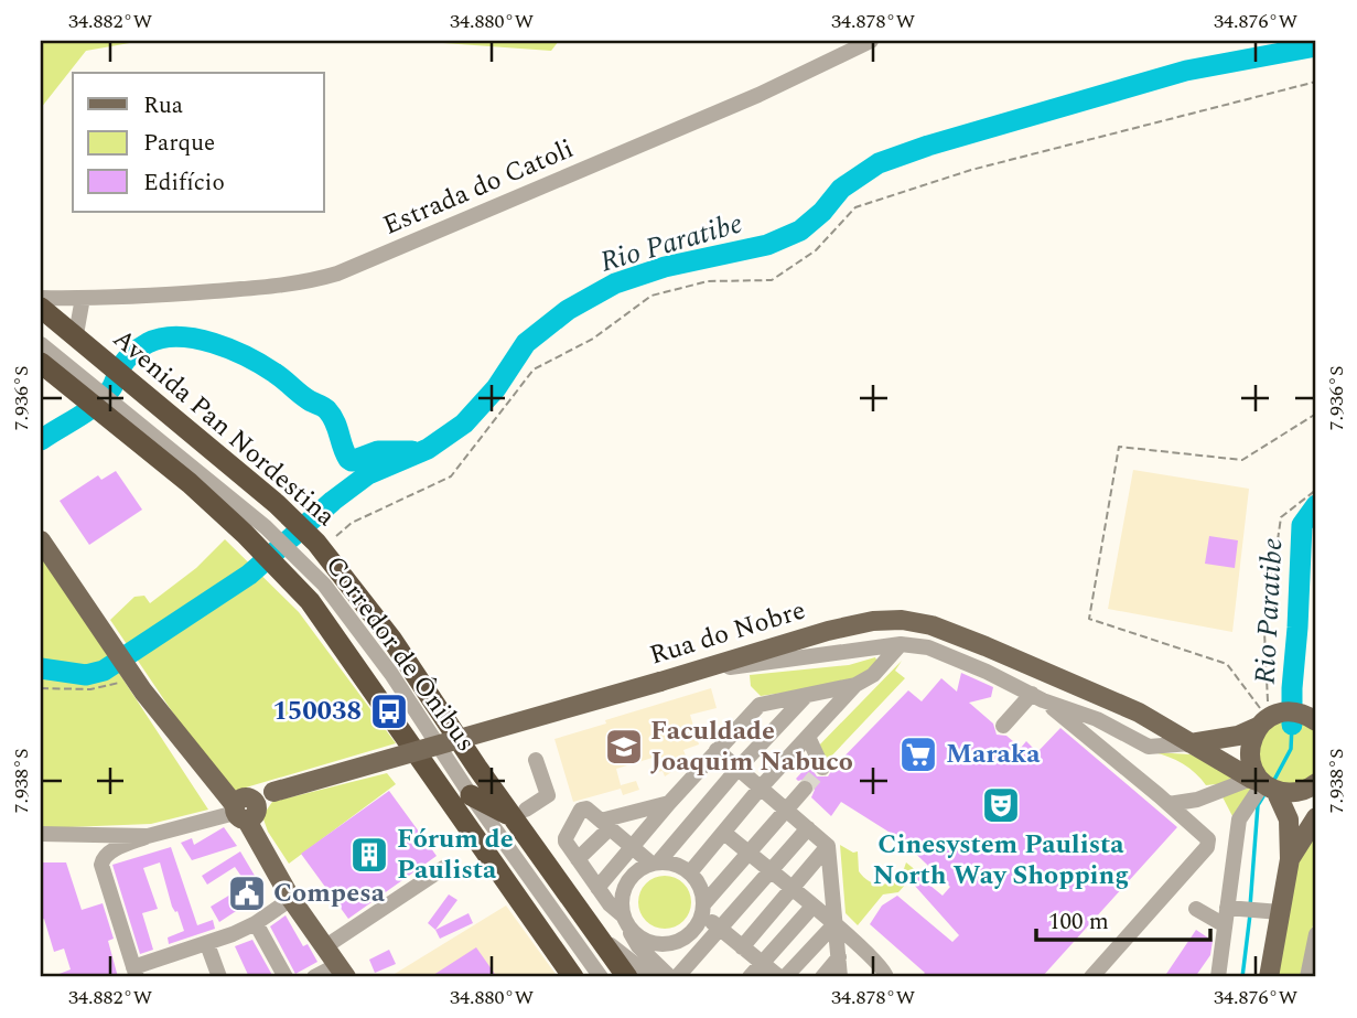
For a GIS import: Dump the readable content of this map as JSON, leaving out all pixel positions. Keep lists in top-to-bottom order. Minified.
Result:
{"streets":{"highway":["Avenida Pan Nordestina"],"main road":["Rua do Nobre"],"street":["Estrada do Catoli","Corredor de Ônibus"]},"water":["Rio Paratibe"],"places":{"bus stop":["150038"],"school or university":["Faculdade Joaquim Nabuco"],"supermarket":["Maraka"],"theatre":["Cinesystem Paulista North Way Shopping"],"building":["Fórum de Paulista"],"public building":["Compesa"]},"legend":["Rua","Parque","Edifício"],"scale_bar":"100 m","coordinates":["34.882°W","34.880°W","34.878°W","34.876°W","7.936°S","7.938°S"]}
